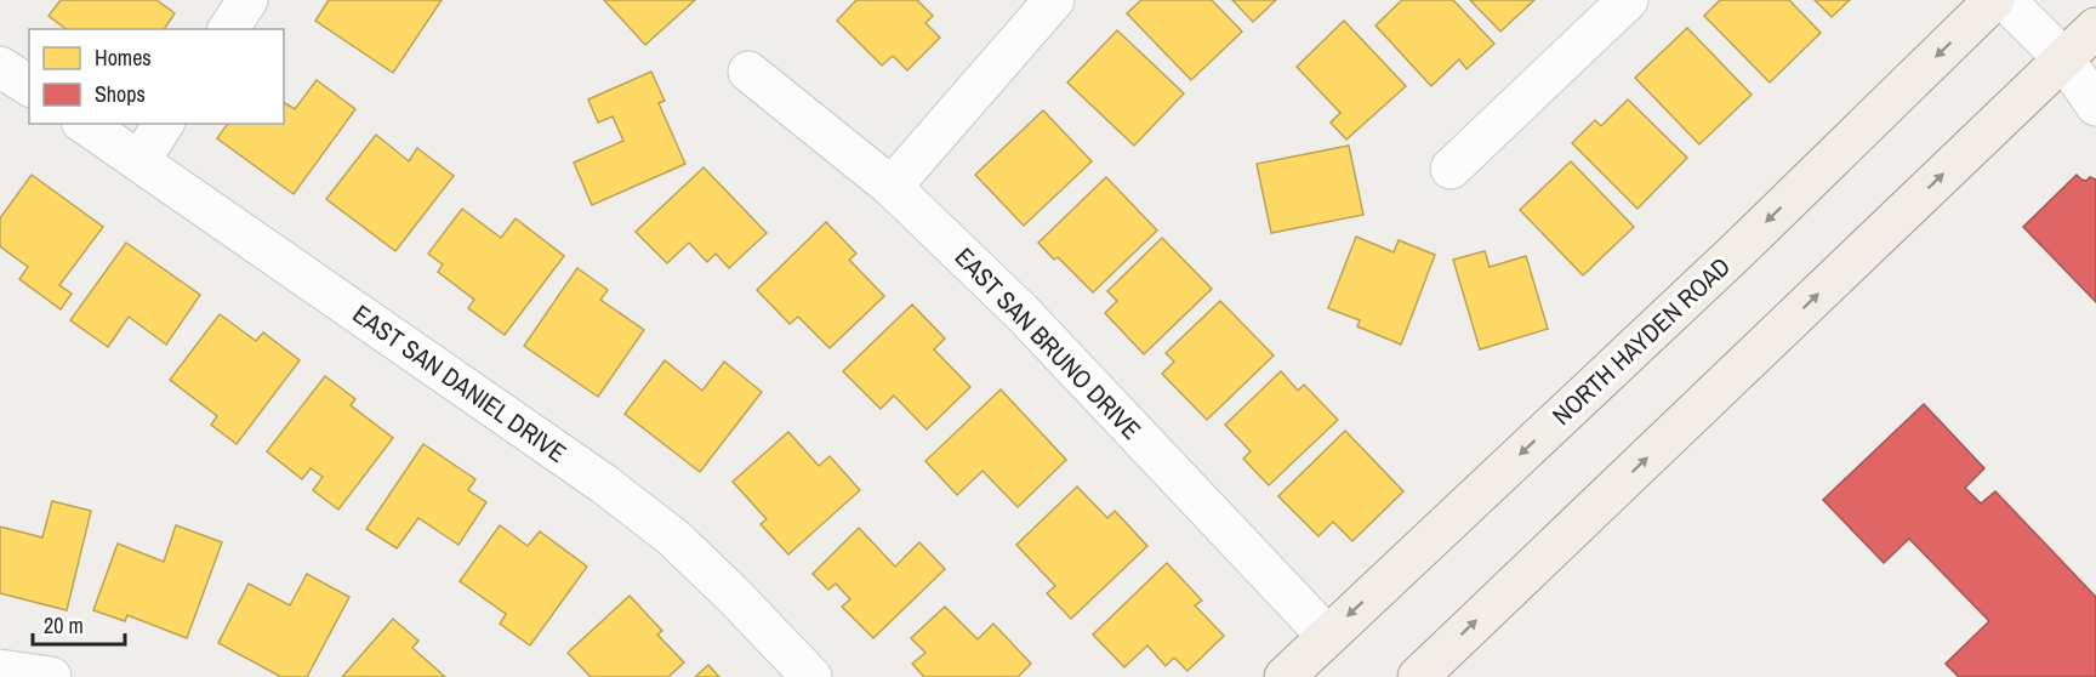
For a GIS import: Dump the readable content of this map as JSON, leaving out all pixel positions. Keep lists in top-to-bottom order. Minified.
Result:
{"streets":{"main road":["NORTH HAYDEN ROAD"],"street":["EAST SAN BRUNO DRIVE","EAST SAN DANIEL DRIVE"]},"crossings":[["NORTH HAYDEN ROAD","EAST SAN BRUNO DRIVE"]],"legend":["Homes","Shops"],"scale_bar":"20 m"}
